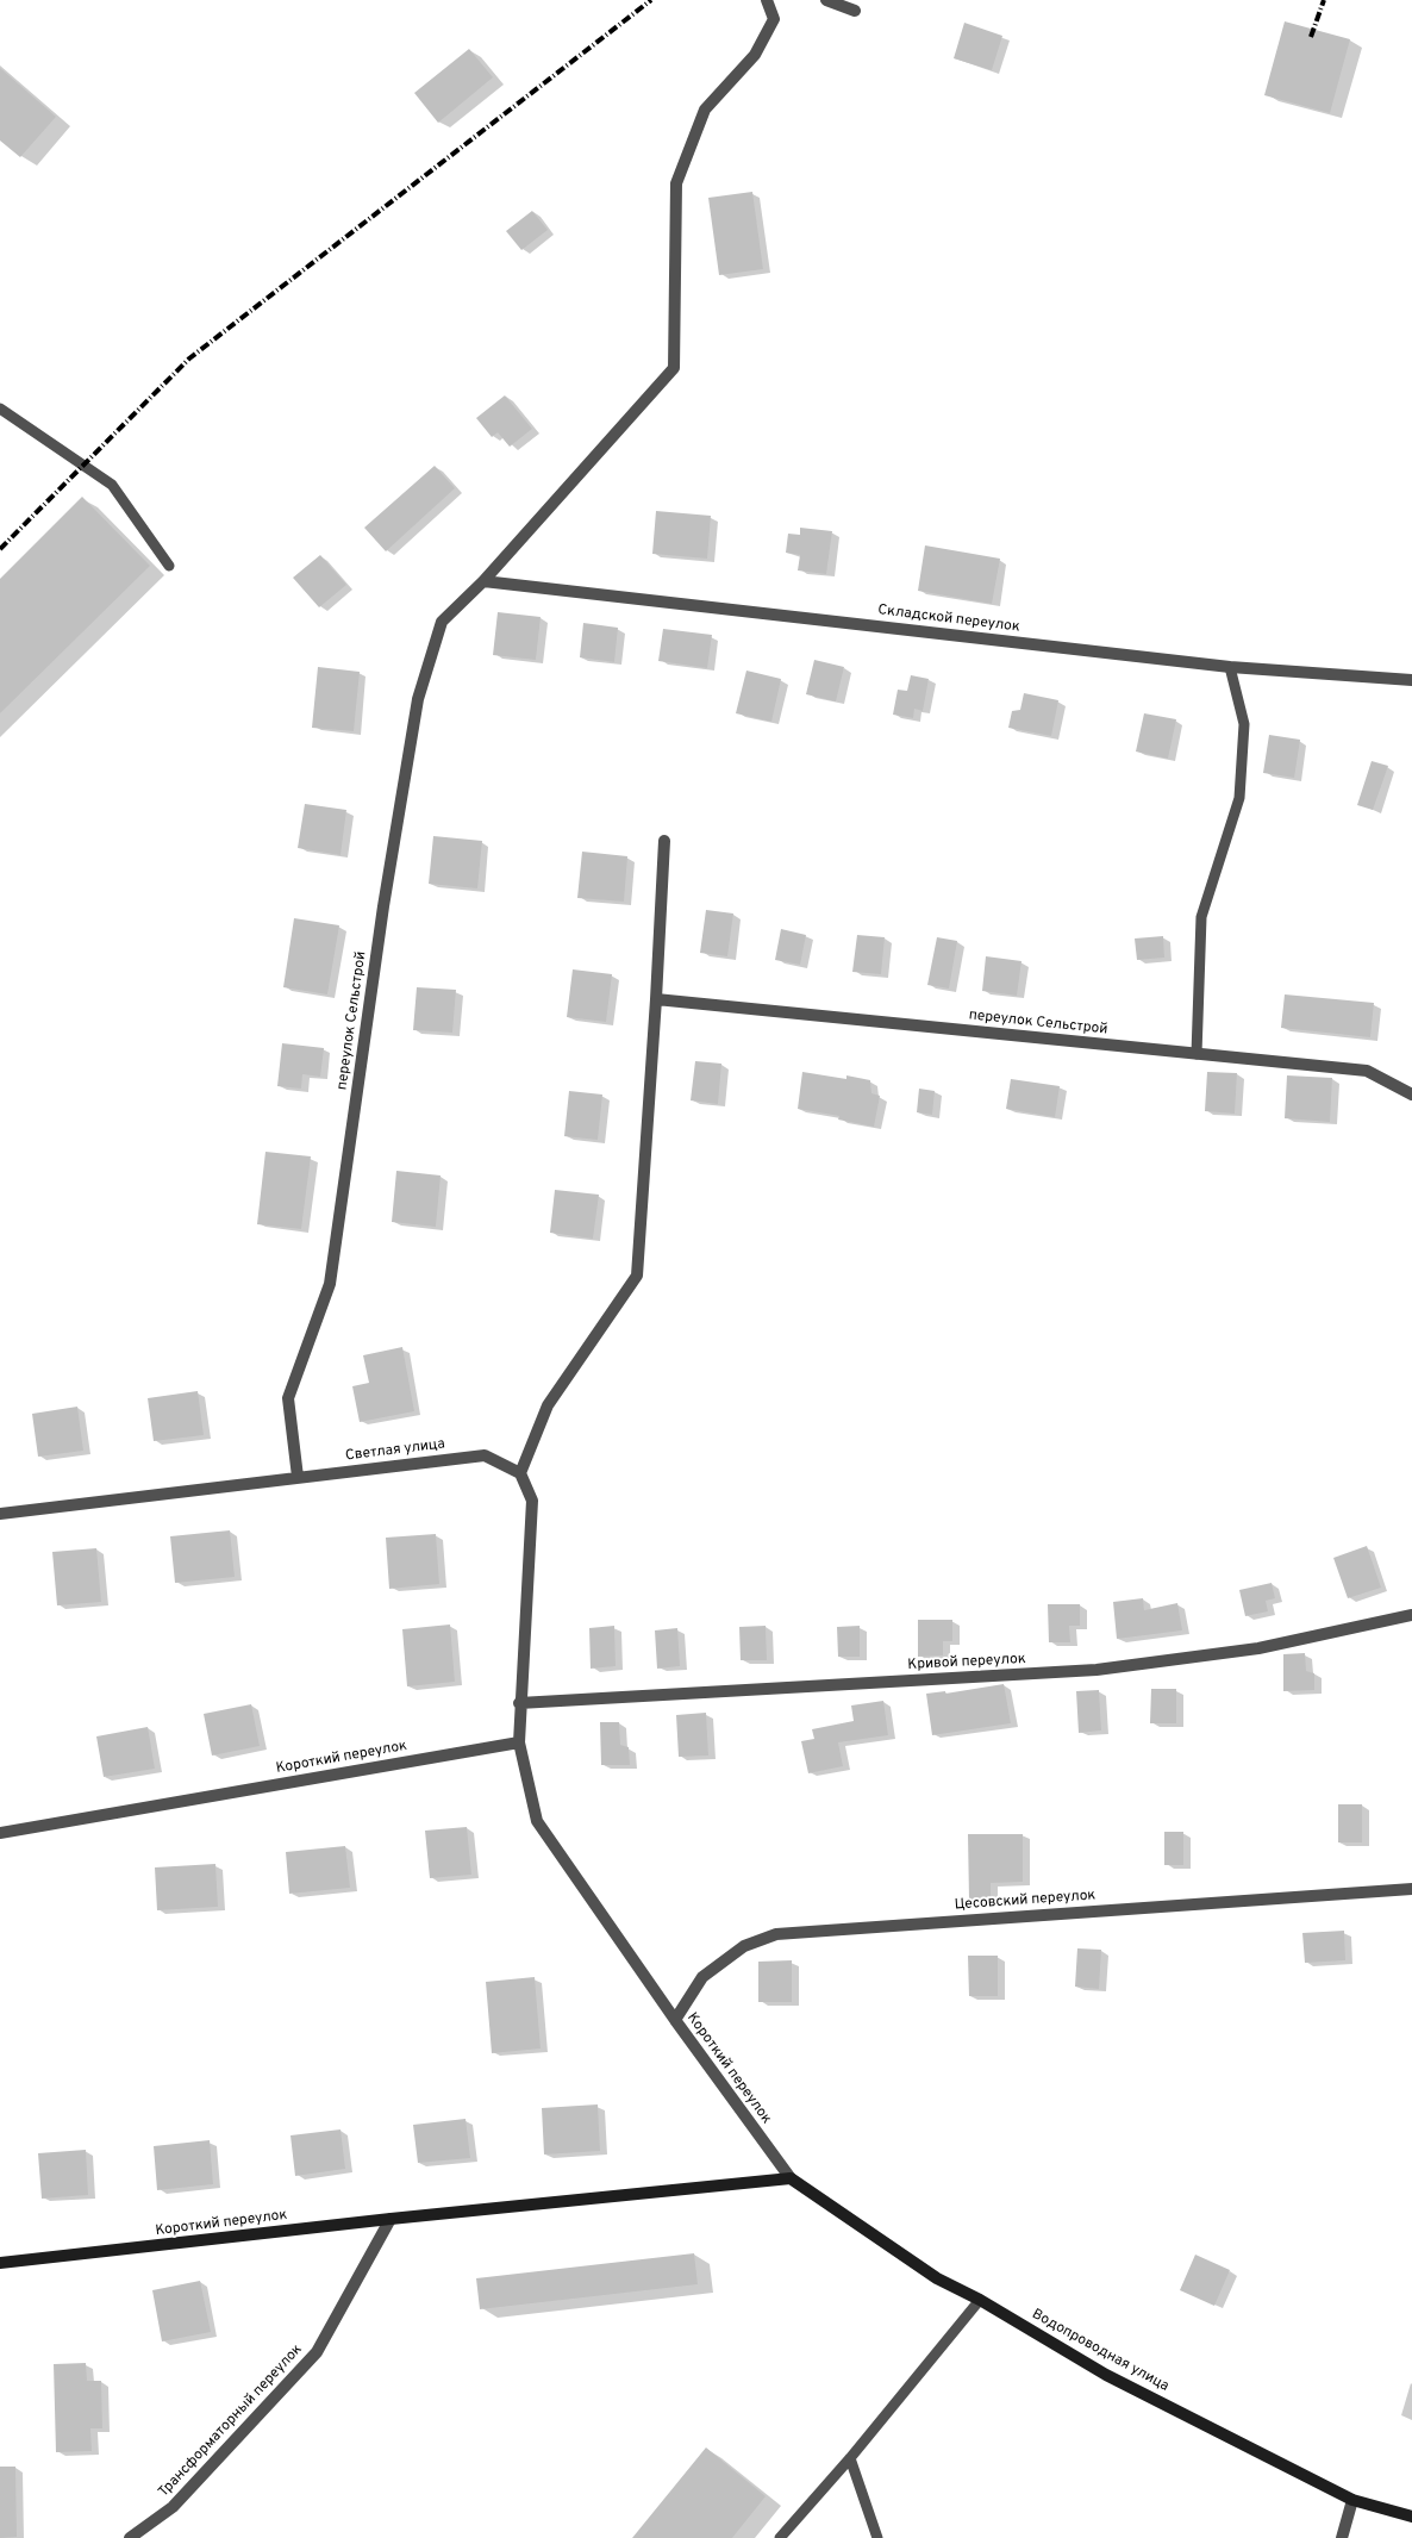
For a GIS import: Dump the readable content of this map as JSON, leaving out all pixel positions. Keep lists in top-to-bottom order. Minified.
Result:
{"streets":{"street":["Складской переулок","переулок Сельстрой","Светлая улица","Кривой переулок","Короткий переулок","Цесовский переулок","Водопроводная улица","Трансформаторный переулок"]},"crossings":[["Складской переулок","переулок Сельстрой"],["переулок Сельстрой","Светлая улица"],["Короткий переулок","Цесовский переулок"],["Короткий переулок","Водопроводная улица"],["Короткий переулок","Трансформаторный переулок"]]}
